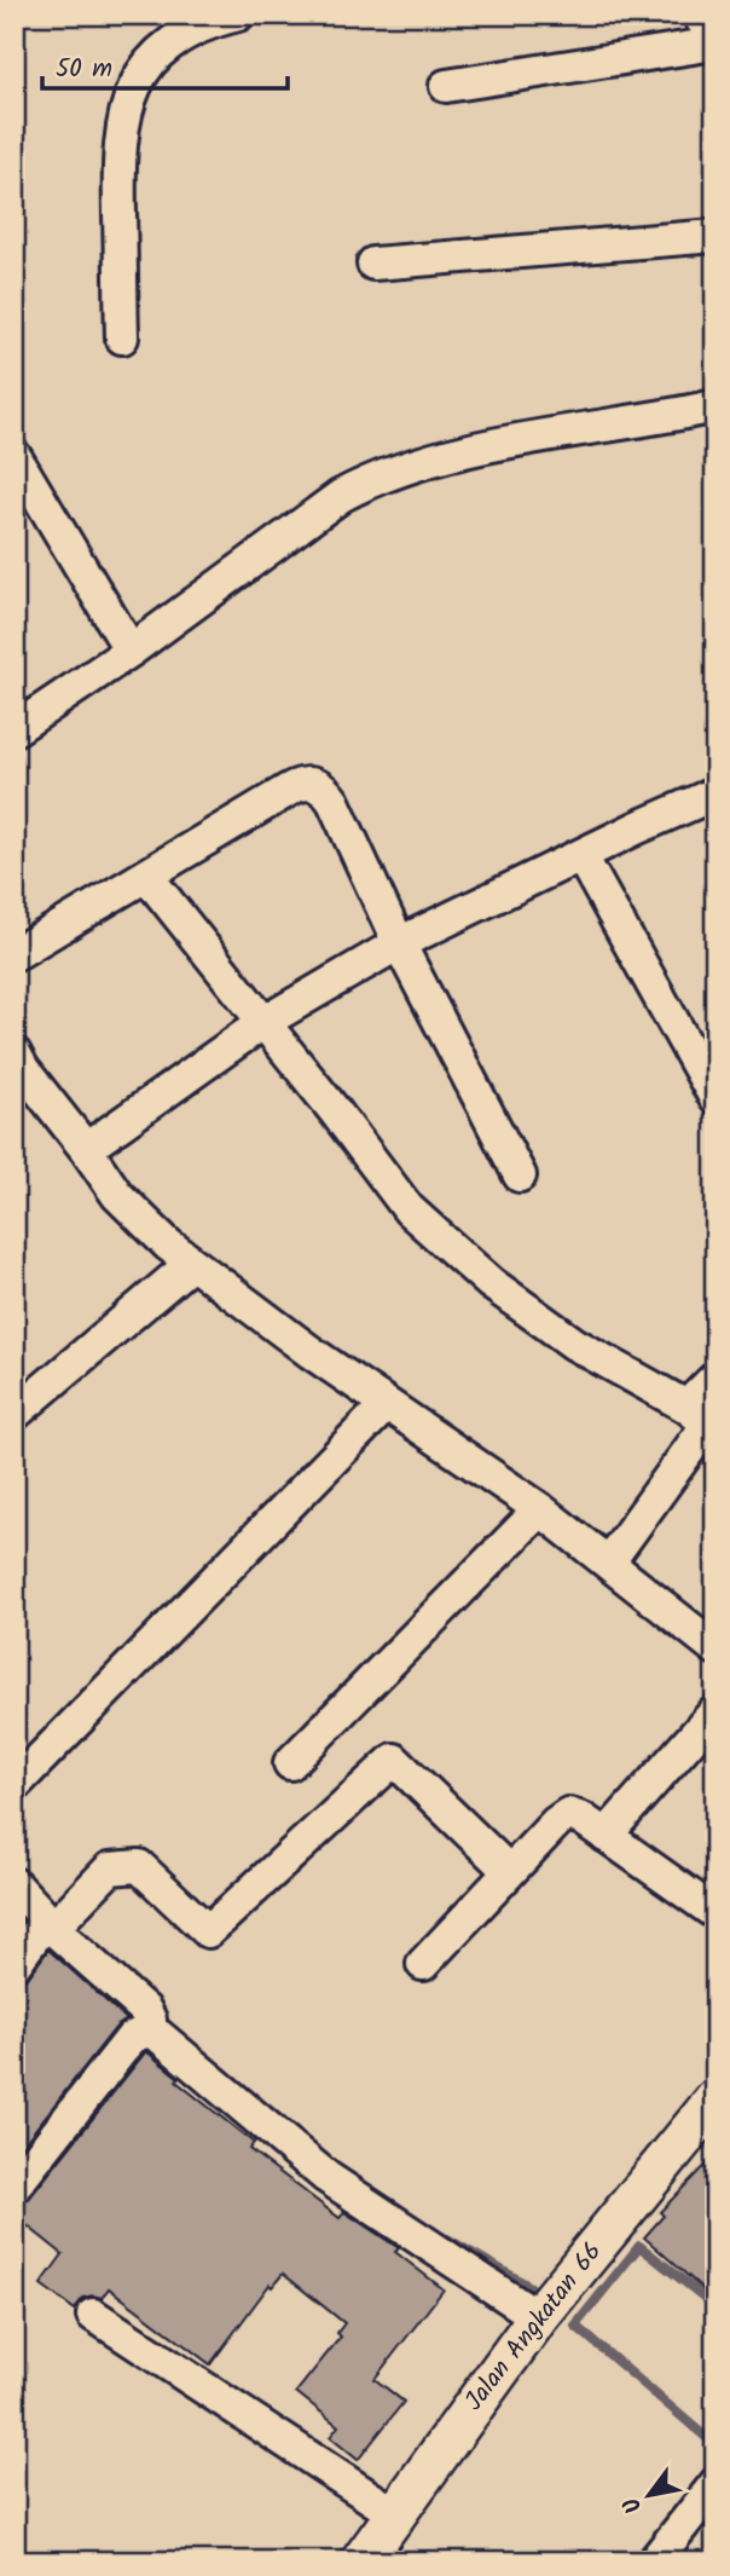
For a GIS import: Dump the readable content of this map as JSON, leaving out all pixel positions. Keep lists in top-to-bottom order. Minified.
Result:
{"streets":{"street":["Jalan Angkatan 66"]},"scale_bar":"50 m","north":"bottom left"}
